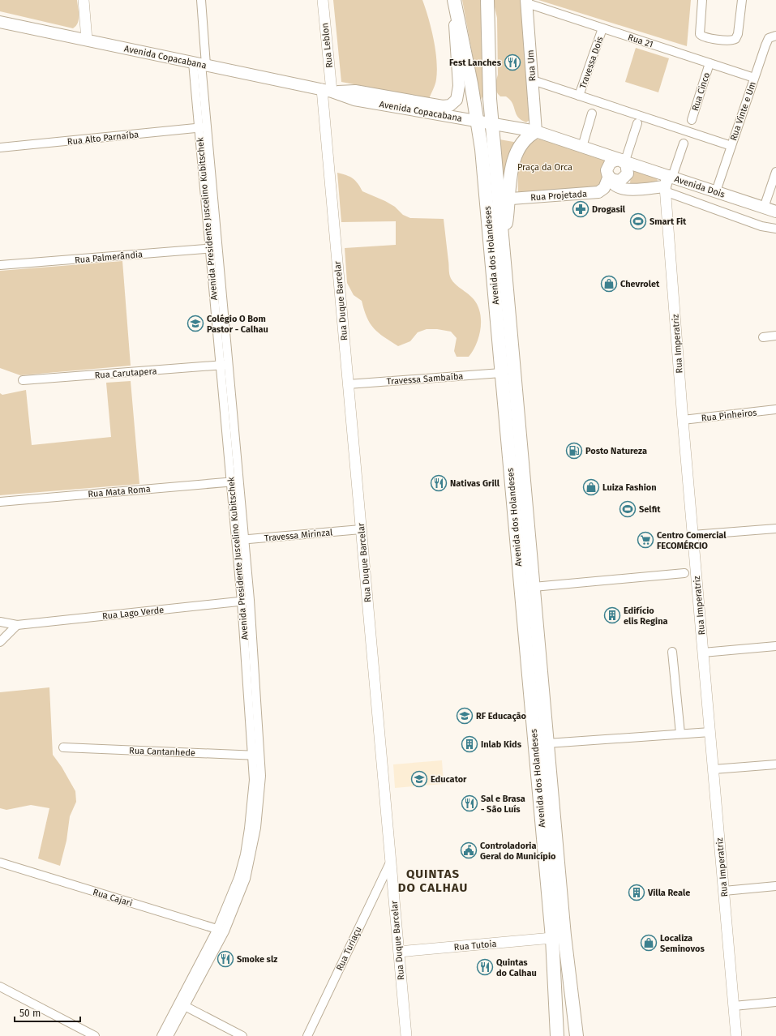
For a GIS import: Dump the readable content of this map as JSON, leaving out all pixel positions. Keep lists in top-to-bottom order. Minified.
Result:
{"streets":{"main road":["Avenida Copacabana","Rua Um","Avenida Dois","Rua Projetada","Avenida dos Holandeses"],"street":["Rua 21","Rua Leblon","Travessa Dois","Rua Cinco","Rua Vinte e Um","Rua Alto Parnaíba","Avenida Presidente Juscelino Kubitschek","Rua Palmerândia","Rua Duque Barcelar","Rua Imperatriz","Rua Carutapera","Travessa Sambaíba","Rua Pinheiros","Rua Mata Roma","Travessa Mirinzal","Rua Lago Verde","Rua Cantanhede","Rua Cajari","Rua Tutoia","Rua Turiaçu"]},"crossings":[["Rua 21","Travessa Dois"],["Rua 21","Rua Um"],["Rua 21","Rua Cinco"],["Rua 21","Rua Vinte e Um"],["Rua Leblon","Avenida Copacabana"],["Rua Leblon","Rua Duque Barcelar"],["Avenida Copacabana","Avenida Presidente Juscelino Kubitschek"],["Avenida Copacabana","Avenida dos Holandeses"],["Avenida Copacabana","Rua Duque Barcelar"],["Rua Vinte e Um","Avenida Dois"],["Rua Alto Parnaíba","Avenida Presidente Juscelino Kubitschek"],["Avenida Dois","Rua Projetada"],["Avenida Dois","Rua Imperatriz"],["Rua Projetada","Avenida dos Holandeses"],["Avenida Presidente Juscelino Kubitschek","Rua Palmerândia"],["Avenida Presidente Juscelino Kubitschek","Rua Carutapera"],["Avenida Presidente Juscelino Kubitschek","Rua Mata Roma"],["Avenida Presidente Juscelino Kubitschek","Travessa Mirinzal"],["Avenida Presidente Juscelino Kubitschek","Rua Lago Verde"],["Avenida Presidente Juscelino Kubitschek","Rua Cantanhede"],["Avenida Presidente Juscelino Kubitschek","Rua Cajari"],["Avenida dos Holandeses","Travessa Sambaíba"],["Avenida dos Holandeses","Rua Tutoia"],["Rua Duque Barcelar","Travessa Sambaíba"],["Rua Duque Barcelar","Travessa Mirinzal"],["Rua Duque Barcelar","Rua Tutoia"],["Rua Duque Barcelar","Rua Turiaçu"],["Rua Imperatriz","Rua Pinheiros"]],"districts":["QUINTAS DO CALHAU"],"parks":["Praça da Orca"],"places":{"restaurant":["Fest Lanches","Nativas Grill","Sal e Brasa - São Luís","Smoke slz","Quintas do Calhau"],"pharmacy":["Drogasil"],"sports":["Smart Fit","Selfit"],"shop":["Chevrolet","Luiza Fashion","Localiza Seminovos"],"school or university":["Colégio O Bom Pastor - Calhau","RF Educação","Educator"],"fuel station":["Posto Natureza"],"supermarket":["Centro Comercial FECOMÉRCIO"],"building":["Edifício elis Regina","Inlab Kids","Villa Reale"],"public building":["Controladoria Geral do Município"]},"scale_bar":"50 m"}
